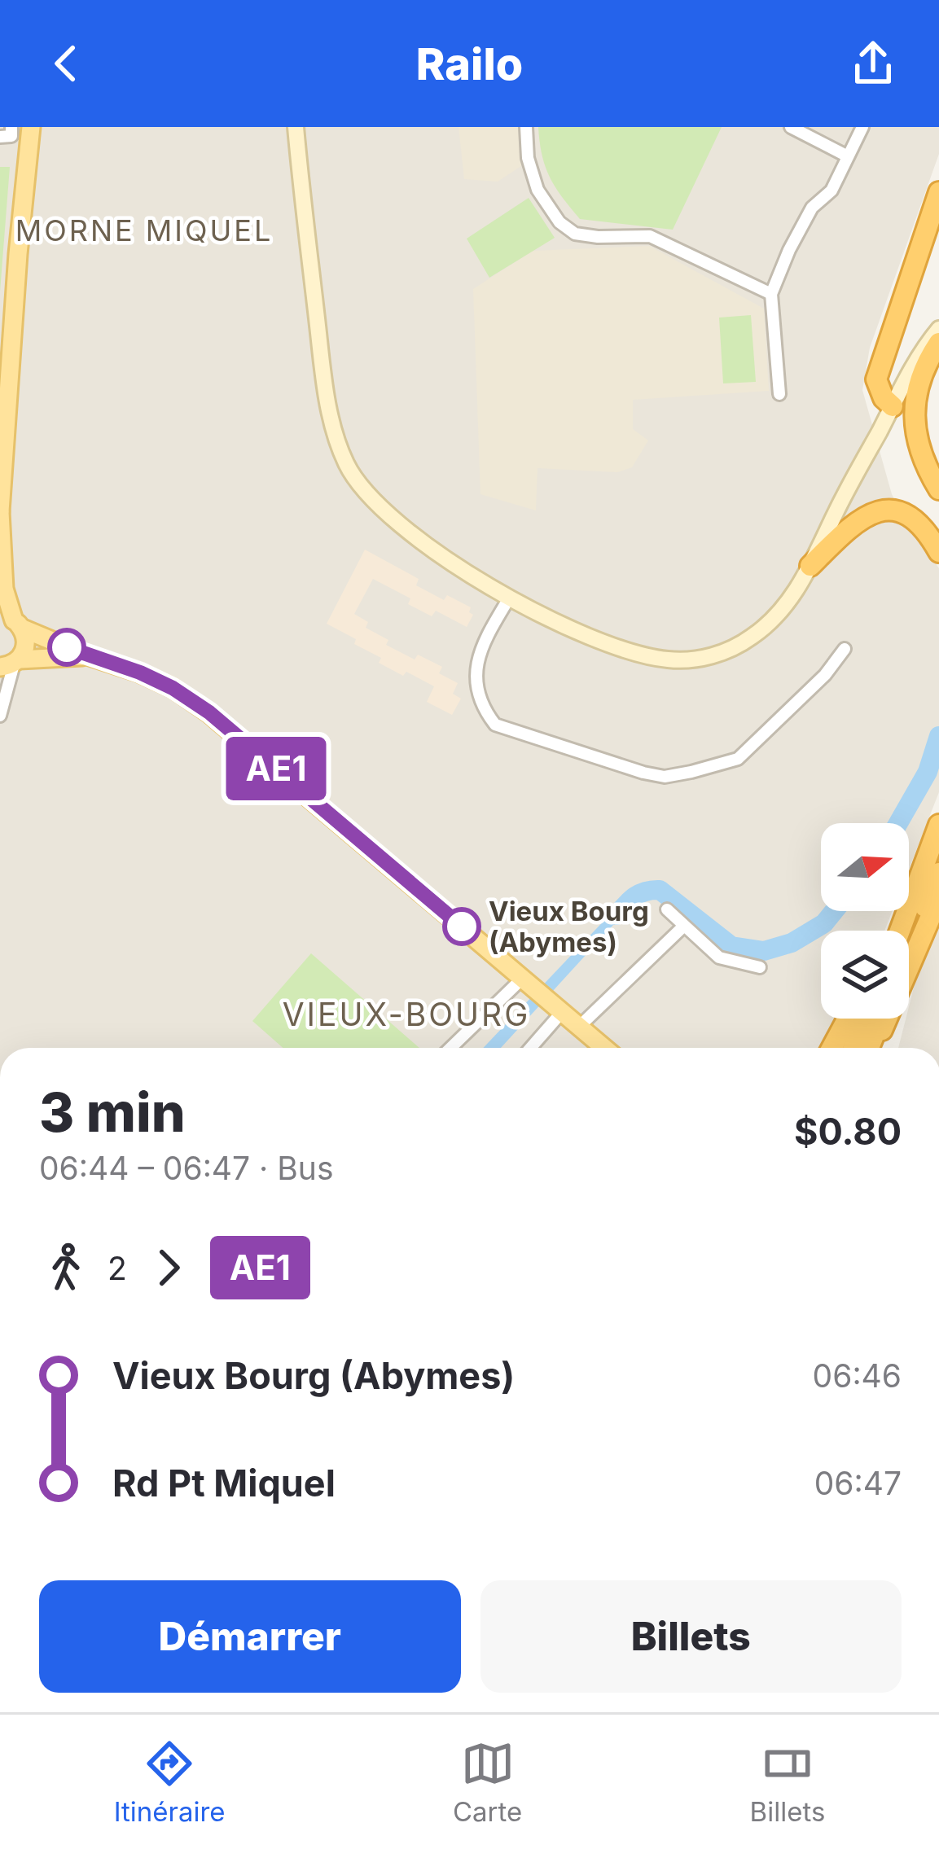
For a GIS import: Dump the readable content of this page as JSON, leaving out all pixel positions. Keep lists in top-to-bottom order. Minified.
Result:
{"districts":["MORNE MIQUEL","VIEUX-BOURG"],"places":["Vieux Bourg (Abymes)"],"lines":["bus line AE1"],"north":"right","page":{"header":"Railo","on_map":"AE1","heading":["3 min","06:44 – 06:47 · Bus","$0.80"],"legs":["2","AE1"],"list":[{"name":"Vieux Bourg (Abymes)","value":"06:46"},{"name":"Rd Pt Miquel","value":"06:47"}],"buttons":["Démarrer","Billets"],"tabs":["Itinéraire","Carte","Billets"]}}
